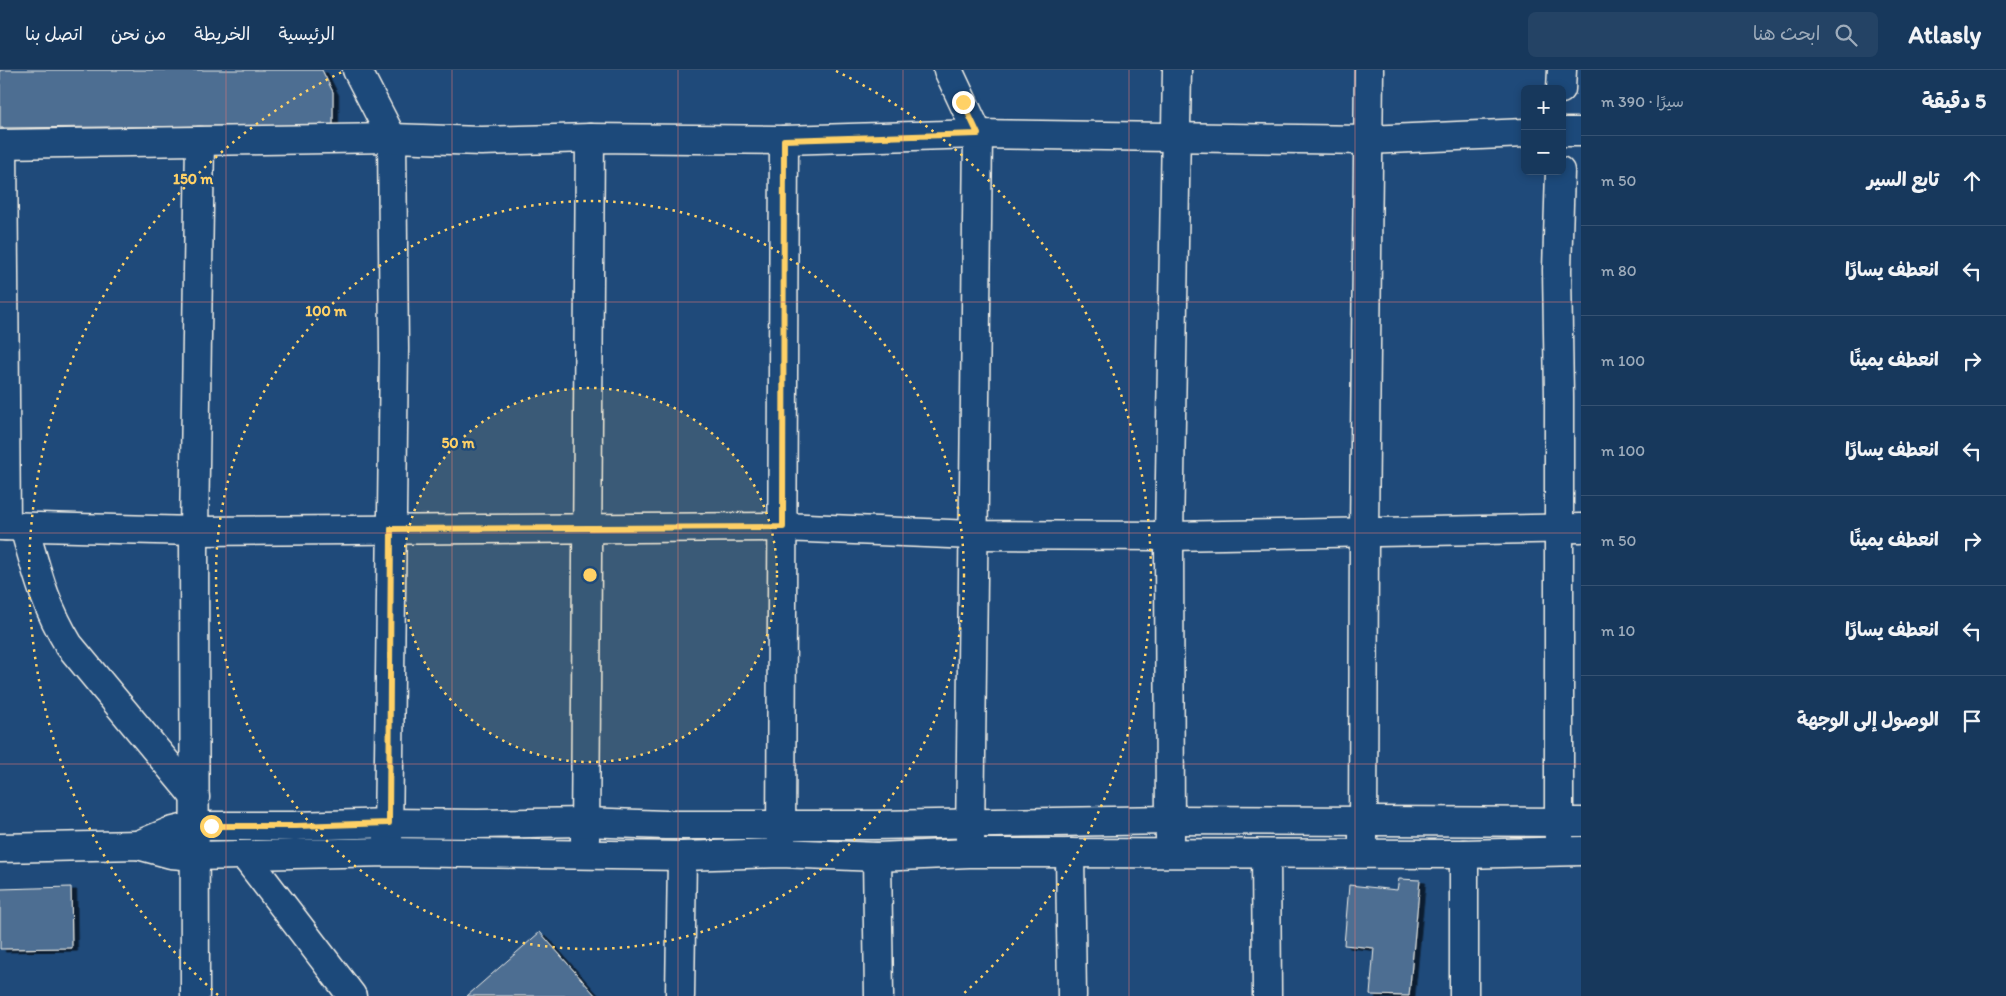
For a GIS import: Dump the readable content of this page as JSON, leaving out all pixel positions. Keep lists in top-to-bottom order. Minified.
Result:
{"page":{"header":"Atlasly","search":"ابحث هنا","nav":["الرئيسية","الخريطة","من نحن","اتصل بنا"],"heading":["5 دقيقة","سيرًا · 390 m"],"map_buttons":["+","−"],"list":[["تابع السير","50 m"],["انعطف يسارًا","80 m"],["انعطف يمينًا","100 m"],["انعطف يسارًا","100 m"],["انعطف يمينًا","50 m"],["انعطف يسارًا","10 m"],"الوصول إلى الوجهة"]},"rings":["150 m","100 m","50 m"]}
